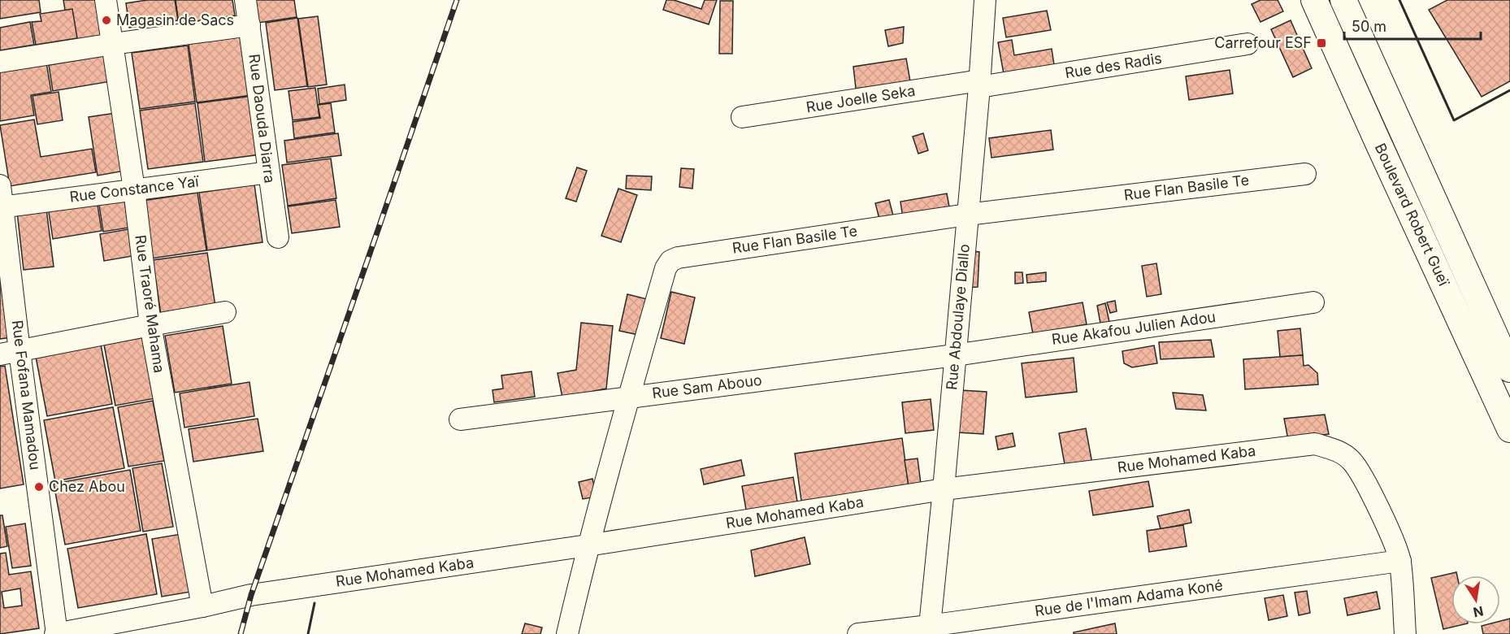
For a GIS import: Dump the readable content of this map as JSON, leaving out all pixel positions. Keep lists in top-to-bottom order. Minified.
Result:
{"streets":{"main road":["Boulevard Robert Gueï"],"street":["Rue des Radis","Rue Joelle Seka","Rue Daouda Diarra","Rue Flan Basile Te","Rue Constance Yaï","Rue Traoré Mahama","Rue Abdoulaye Diallo","Rue Akafou Julien Adou","Rue Sam Abouo","Rue Fofana Mamadou","Rue Mohamed Kaba","Rue de l'Imam Adama Koné"]},"crossings":[["Rue des Radis","Rue Joelle Seka"],["Rue des Radis","Rue Abdoulaye Diallo"],["Rue Joelle Seka","Rue Abdoulaye Diallo"],["Rue Daouda Diarra","Rue Constance Yaï"],["Rue Flan Basile Te","Rue Abdoulaye Diallo"],["Rue Flan Basile Te","Rue Sam Abouo"],["Rue Flan Basile Te","Rue Mohamed Kaba"],["Rue Constance Yaï","Rue Traoré Mahama"],["Rue Constance Yaï","Rue Fofana Mamadou"],["Rue Traoré Mahama","Rue Mohamed Kaba"],["Rue Abdoulaye Diallo","Rue Akafou Julien Adou"],["Rue Abdoulaye Diallo","Rue Sam Abouo"],["Rue Abdoulaye Diallo","Rue Mohamed Kaba"],["Rue Abdoulaye Diallo","Rue de l'Imam Adama Koné"],["Rue Akafou Julien Adou","Rue Sam Abouo"],["Rue Fofana Mamadou","Rue Mohamed Kaba"],["Rue Mohamed Kaba","Rue de l'Imam Adama Koné"]],"places":{"other":["Magasin de Sacs","Chez Abou"],"transit":["Carrefour ESF"]},"scale_bar":"50 m","north":"bottom"}
